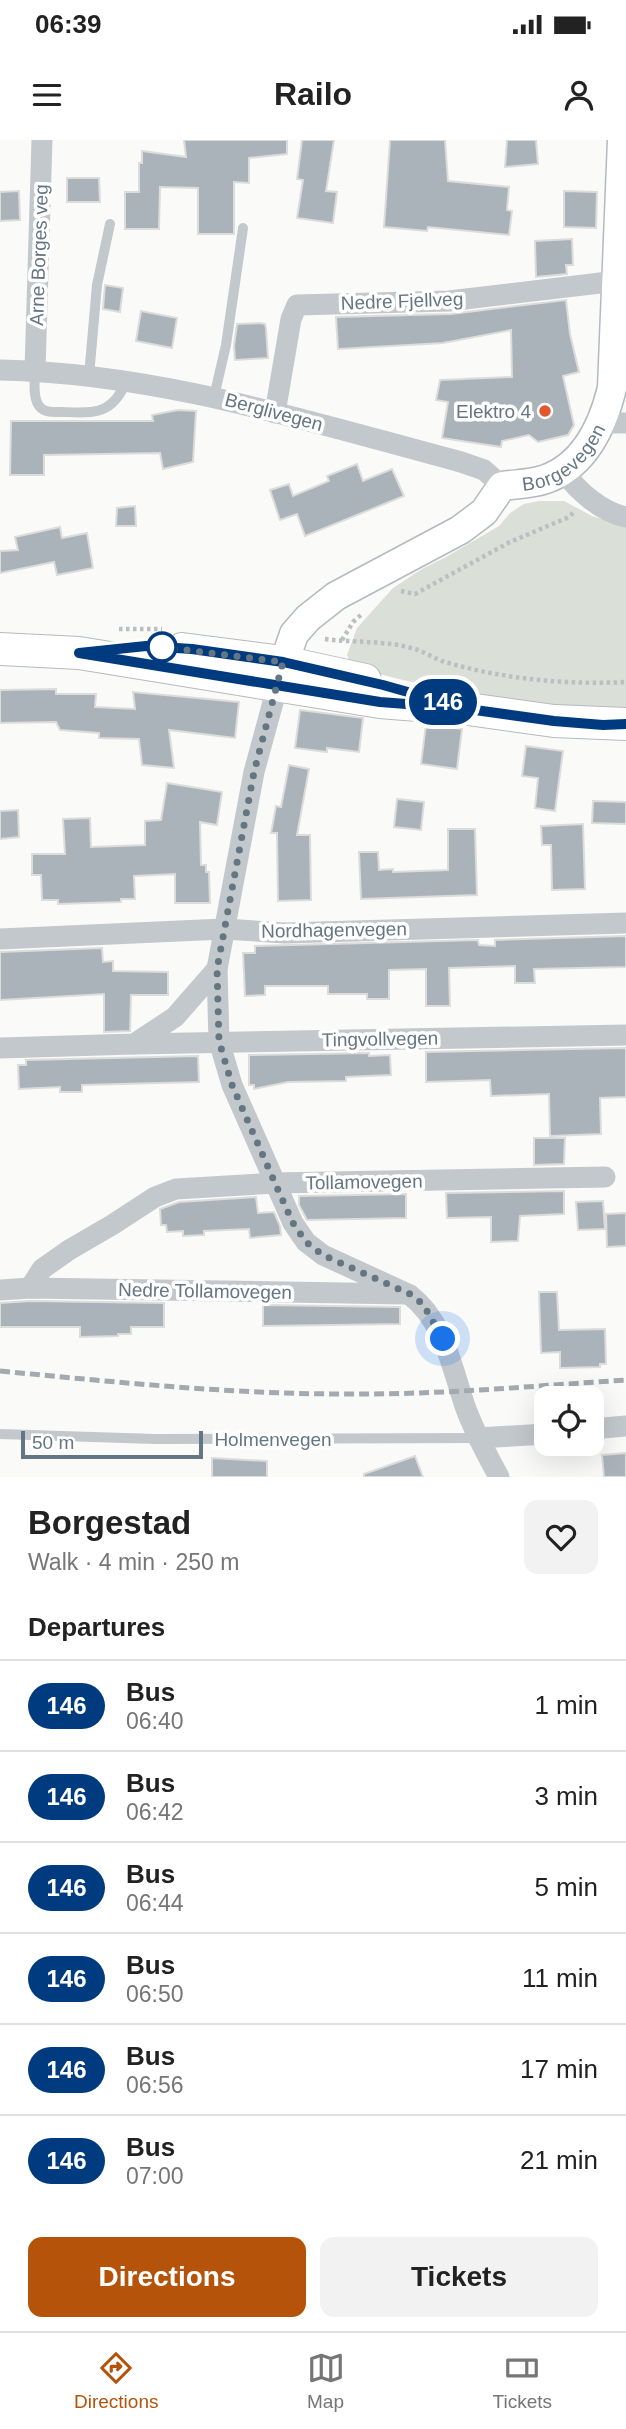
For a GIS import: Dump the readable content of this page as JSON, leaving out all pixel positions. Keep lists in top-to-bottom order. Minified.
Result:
{"streets":{"street":["Arne Borges veg","Nedre Fjellveg","Berglivegen","Borgevegen","Nordhagenvegen","Tingvollvegen","Tollamovegen","Nedre Tollamovegen","Holmenvegen"]},"crossings":[["Arne Borges veg","Berglivegen"],["Nedre Fjellveg","Berglivegen"],["Nedre Fjellveg","Borgevegen"],["Berglivegen","Borgevegen"],["Tollamovegen","Nedre Tollamovegen"]],"places":["Elektro 4"],"lines":["bus line 146"],"scale_bar":"50 m","page":{"status":"06:39","header":"Railo","on_map":"146","scale":"50 m","heading":[["Borgestad","Walk · 4 min · 250 m"],"Departures"],"list":[{"mark":"146","name":"Bus","note":"06:40","value":"1 min"},{"mark":"146","name":"Bus","note":"06:42","value":"3 min"},{"mark":"146","name":"Bus","note":"06:44","value":"5 min"},{"mark":"146","name":"Bus","note":"06:50","value":"11 min"},{"mark":"146","name":"Bus","note":"06:56","value":"17 min"},{"mark":"146","name":"Bus","note":"07:00","value":"21 min"}],"buttons":["Directions","Tickets"],"tabs":["Directions","Map","Tickets"]}}
